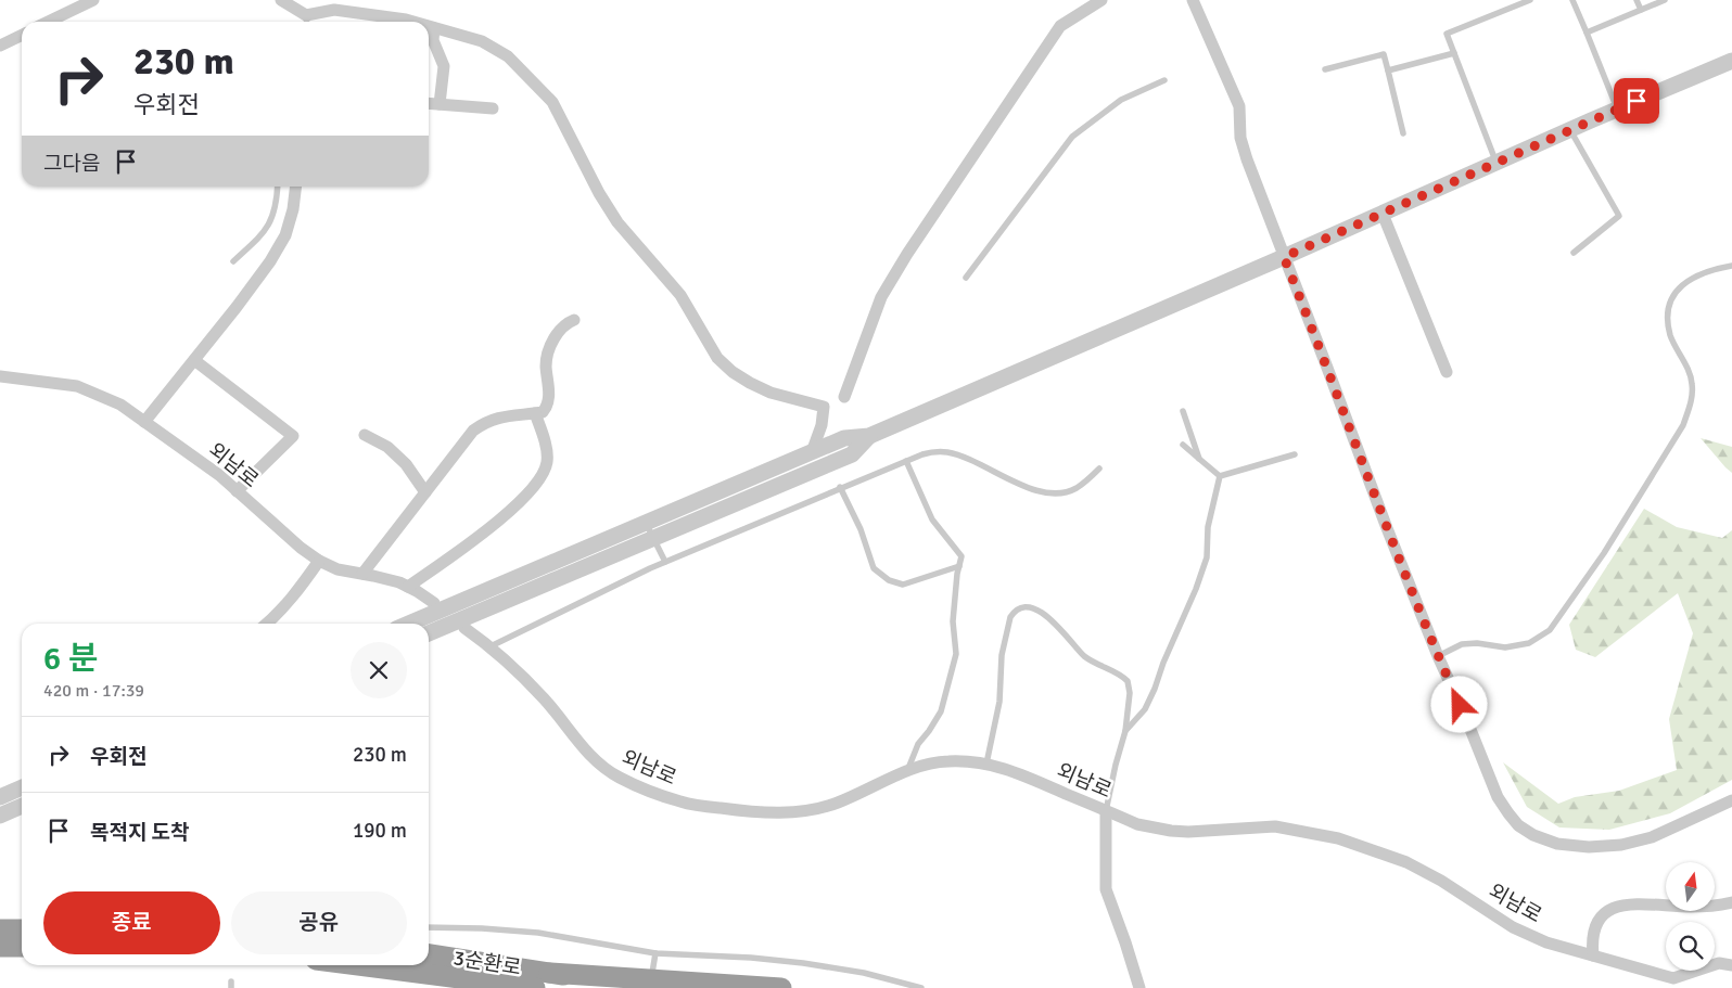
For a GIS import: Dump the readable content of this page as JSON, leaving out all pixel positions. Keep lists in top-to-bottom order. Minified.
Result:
{"streets":{"highway":["3순환로"],"street":["외남로"]},"north":"top","page":{"turn":["230 m","우회전"],"then":"그다음","heading":["6 분","420 m · 17:39"],"list":[{"name":"우회전","value":"230 m"},{"name":"목적지 도착","value":"190 m"}],"buttons":["종료","공유"]}}
